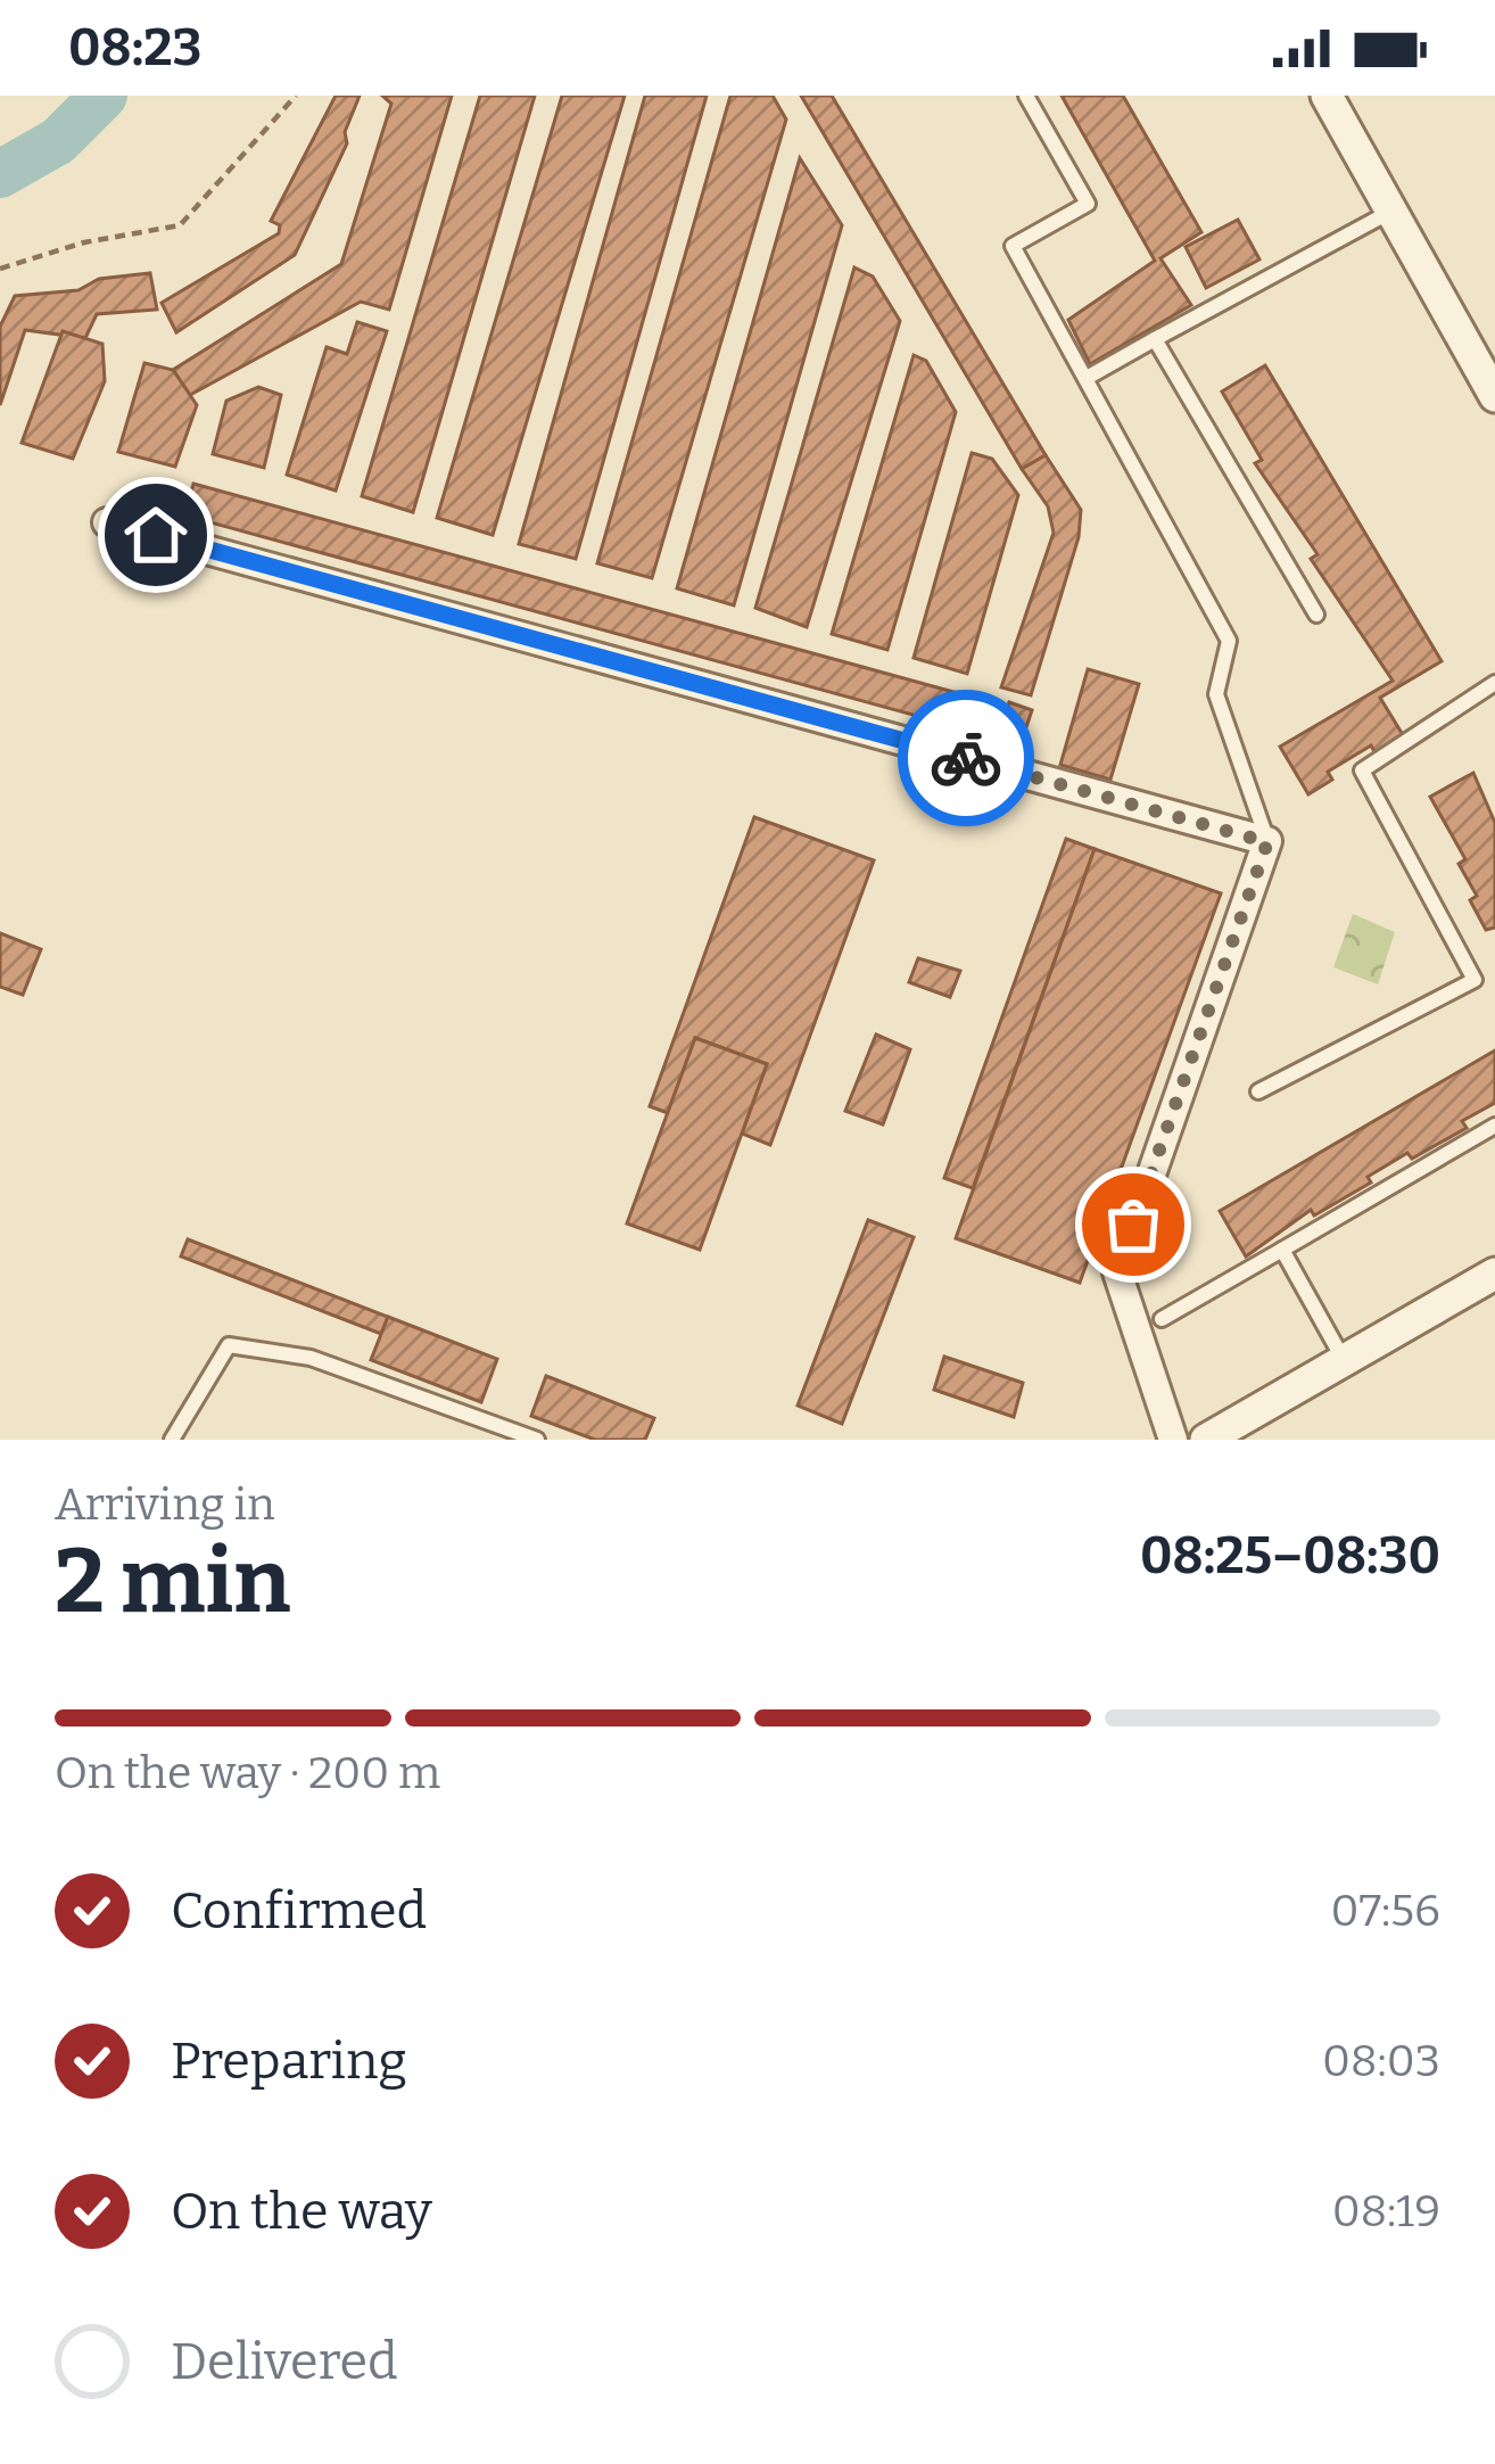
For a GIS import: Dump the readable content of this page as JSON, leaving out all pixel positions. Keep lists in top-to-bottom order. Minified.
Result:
{"page":{"status":"08:23","heading":["2 min","Arriving in","08:25–08:30"],"bar":"On the way · 200 m","list":[["Confirmed","07:56"],["Preparing","08:03"],["On the way","08:19"],"Delivered"]}}
